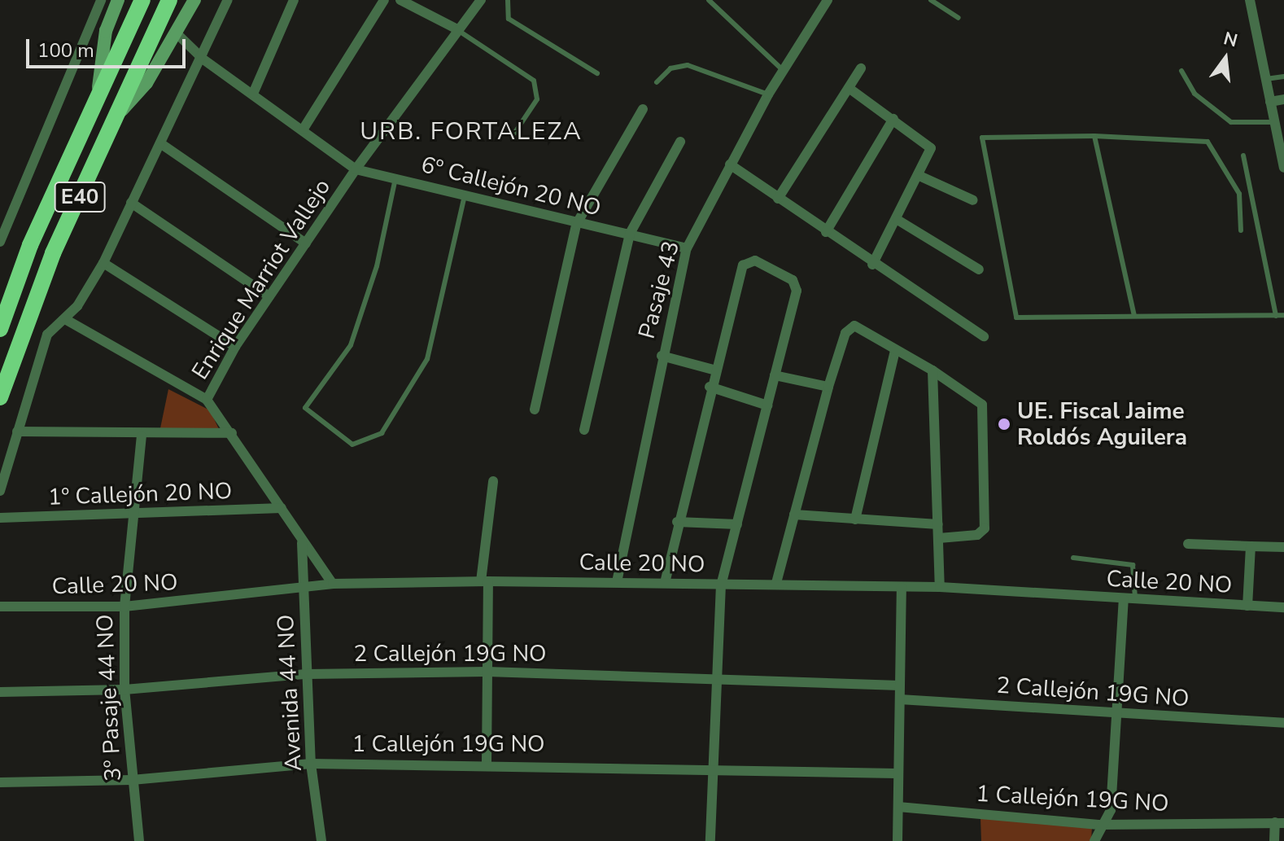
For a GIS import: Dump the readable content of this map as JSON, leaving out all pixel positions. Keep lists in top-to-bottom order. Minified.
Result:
{"streets":{"highway":["E40"],"street":["6º Callejón 20 NO","Enrique Marriot Vallejo","Pasaje 43","1º Callejón 20 NO","Calle 20 NO","2 Callejón 19G NO","Avenida 44 NO","3º Pasaje 44 NO","1 Callejón 19G NO"]},"crossings":[["6º Callejón 20 NO","Enrique Marriot Vallejo"],["6º Callejón 20 NO","Pasaje 43"],["Enrique Marriot Vallejo","1º Callejón 20 NO"],["Enrique Marriot Vallejo","Calle 20 NO"],["Enrique Marriot Vallejo","Avenida 44 NO"],["Pasaje 43","Calle 20 NO"],["1º Callejón 20 NO","3º Pasaje 44 NO"],["Calle 20 NO","Avenida 44 NO"],["Calle 20 NO","3º Pasaje 44 NO"],["2 Callejón 19G NO","Avenida 44 NO"],["2 Callejón 19G NO","3º Pasaje 44 NO"],["Avenida 44 NO","1 Callejón 19G NO"],["3º Pasaje 44 NO","1 Callejón 19G NO"]],"districts":["URB. FORTALEZA"],"places":["UE. Fiscal Jaime Roldós Aguilera"],"scale_bar":"100 m","north":"top"}
